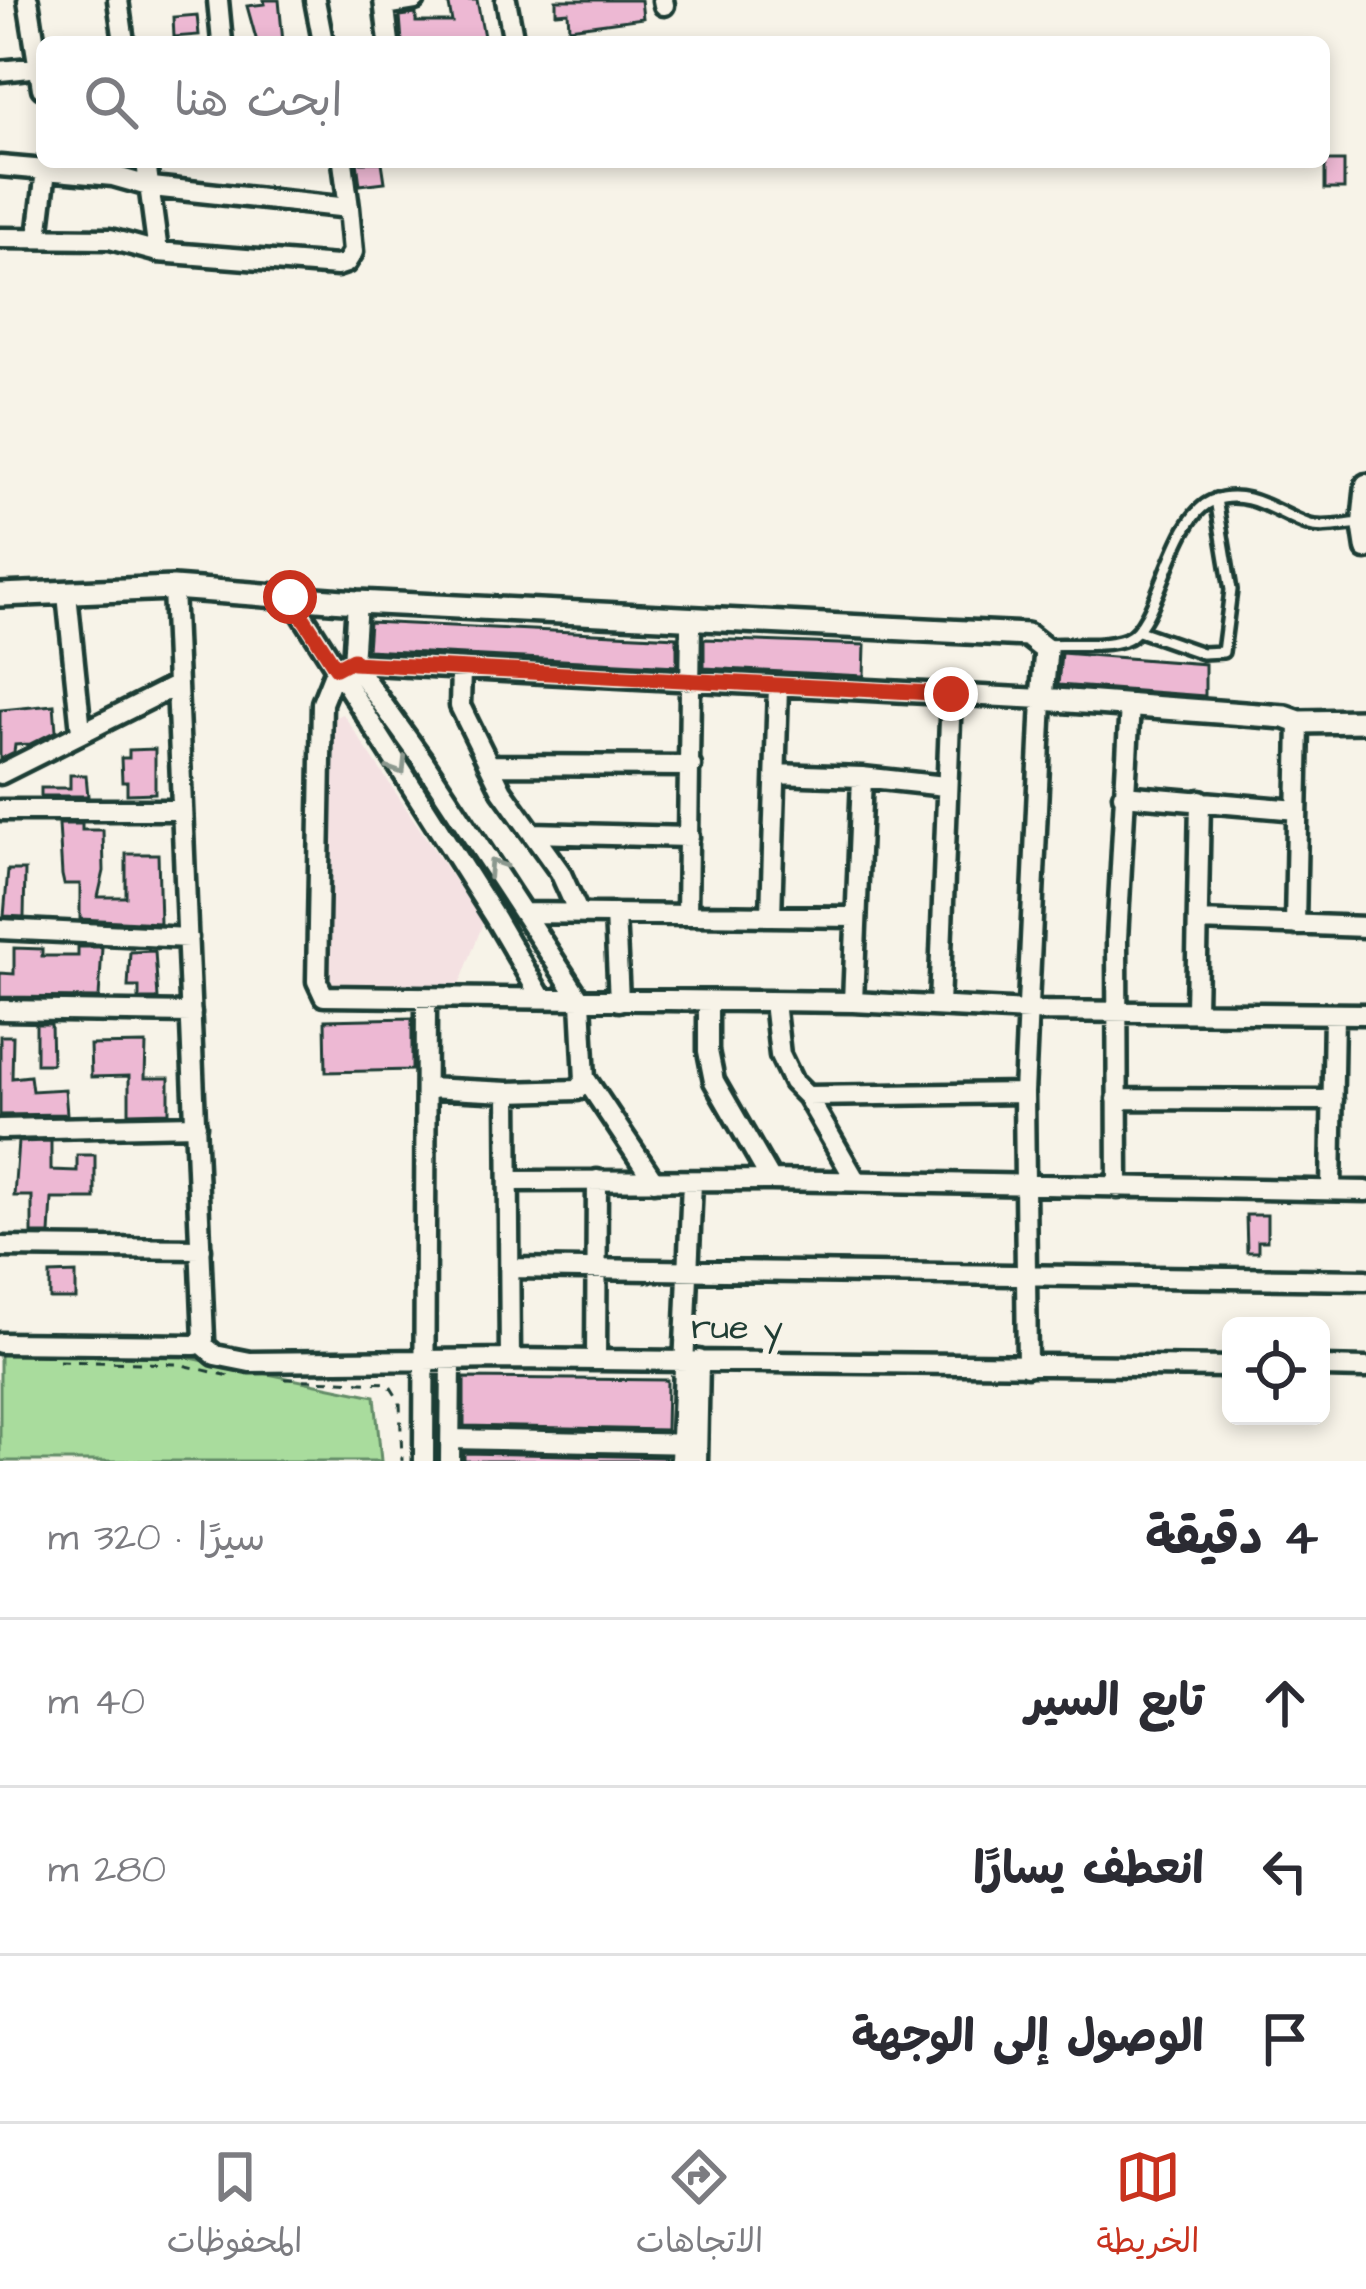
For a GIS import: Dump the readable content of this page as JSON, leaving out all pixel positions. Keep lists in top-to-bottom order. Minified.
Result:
{"streets":{"street":["rue y"]},"page":{"search":"ابحث هنا","heading":["4 دقيقة","سيرًا · 320 m"],"list":[["تابع السير","40 m"],["انعطف يسارًا","280 m"],"الوصول إلى الوجهة"],"nav":["الخريطة","الاتجاهات","المحفوظات"]}}
